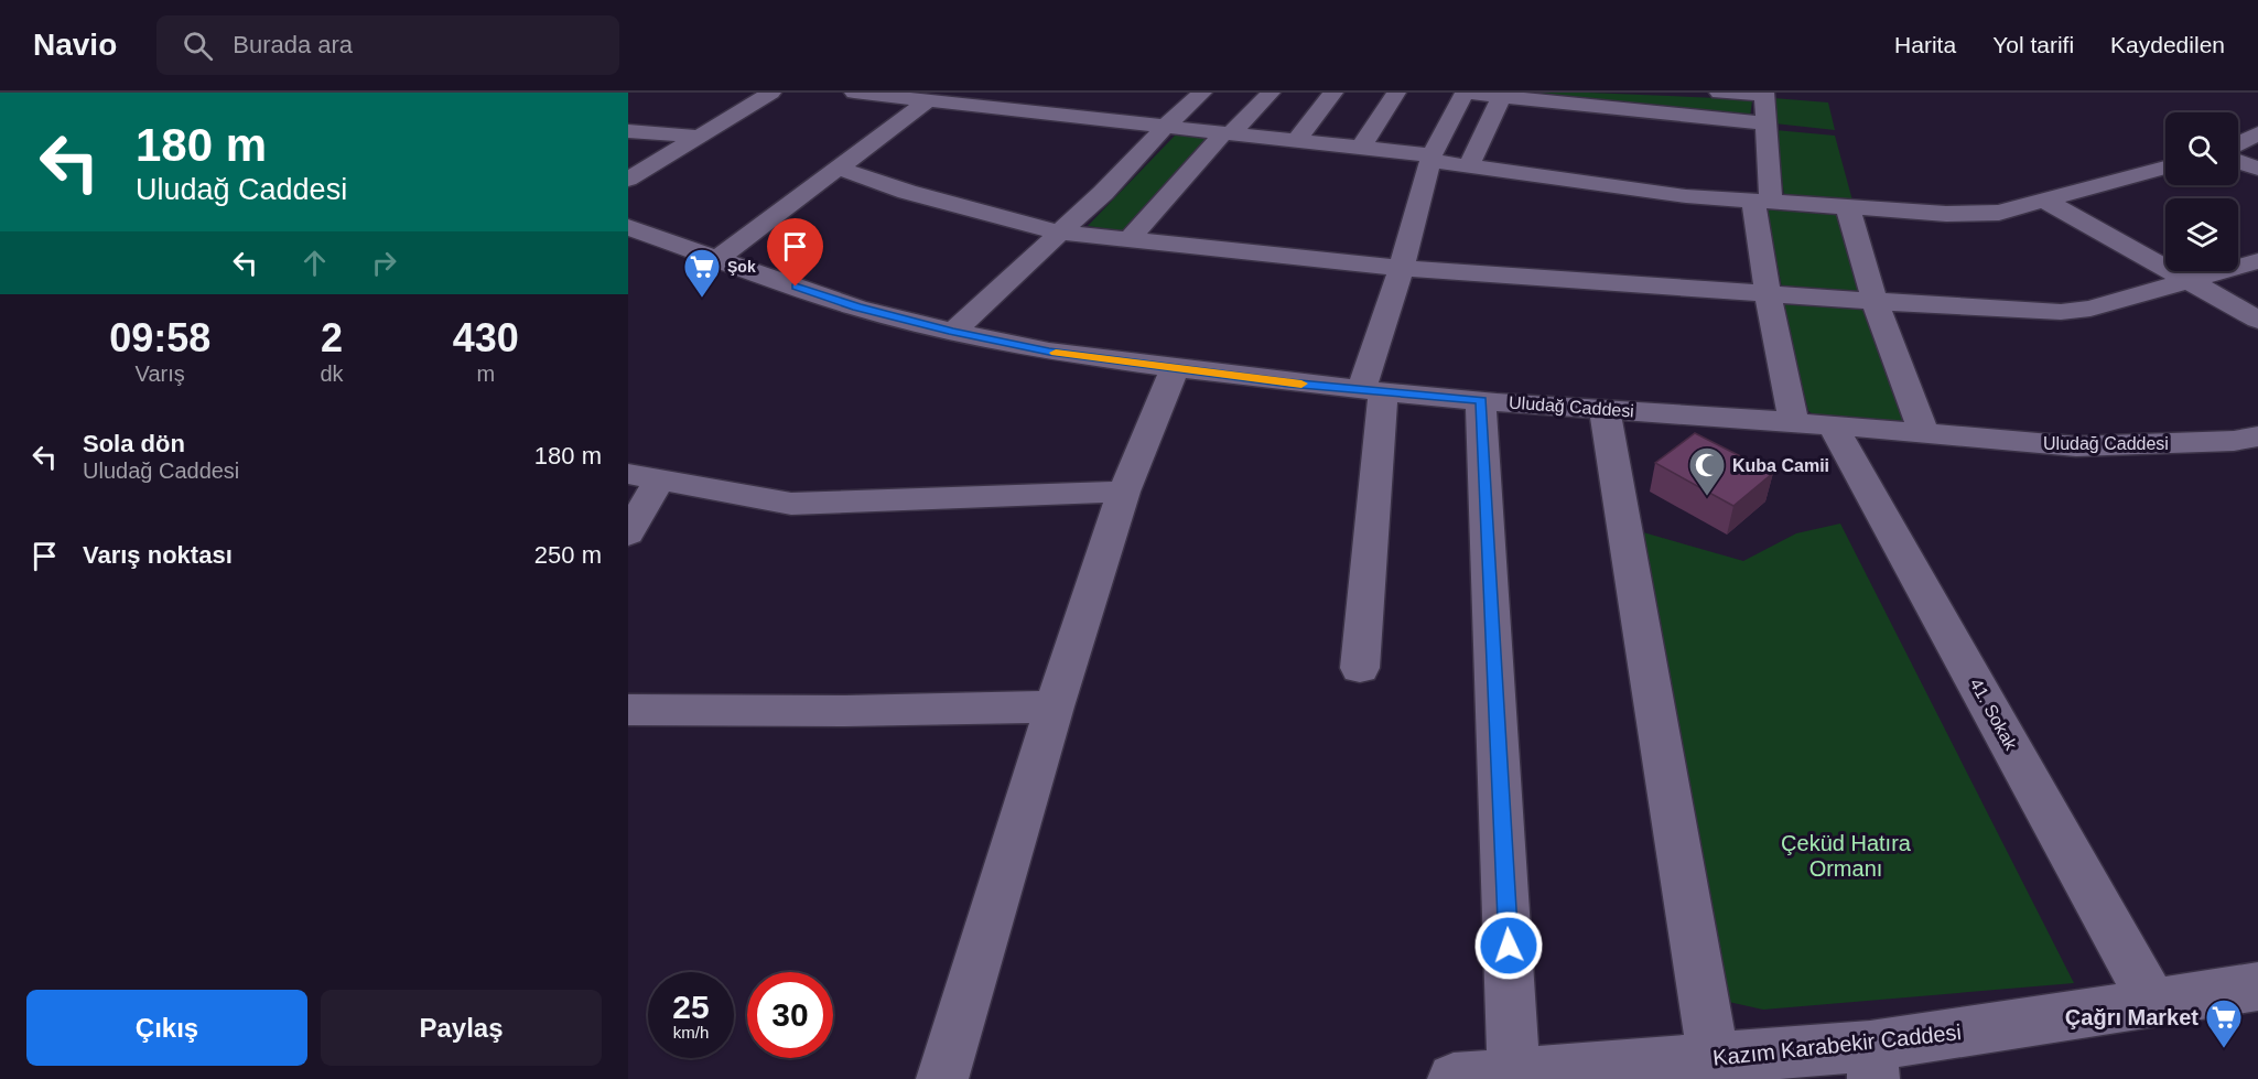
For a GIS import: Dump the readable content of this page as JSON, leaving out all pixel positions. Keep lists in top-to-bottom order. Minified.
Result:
{"streets":{"street":["Uludağ Caddesi","41. Sokak","Kazım Karabekir Caddesi"]},"crossings":[["Uludağ Caddesi","41. Sokak"],["41. Sokak","Kazım Karabekir Caddesi"]],"parks":["Çeküd Hatıra Ormanı"],"places":{"supermarket":["Şok","Çağrı Market"],"mosque":["Kuba Camii"]},"page":{"header":"Navio","search":"Burada ara","nav":["Harita","Yol tarifi","Kaydedilen"],"turn":["180 m","Uludağ Caddesi"],"eta":["09:58","Varış","2","dk","430","m"],"list":[{"name":"Sola dön","note":"Uludağ Caddesi","value":"180 m"},{"name":"Varış noktası","value":"250 m"}],"speed":"25 km/h","limit":"30","buttons":["Çıkış","Paylaş"]}}
